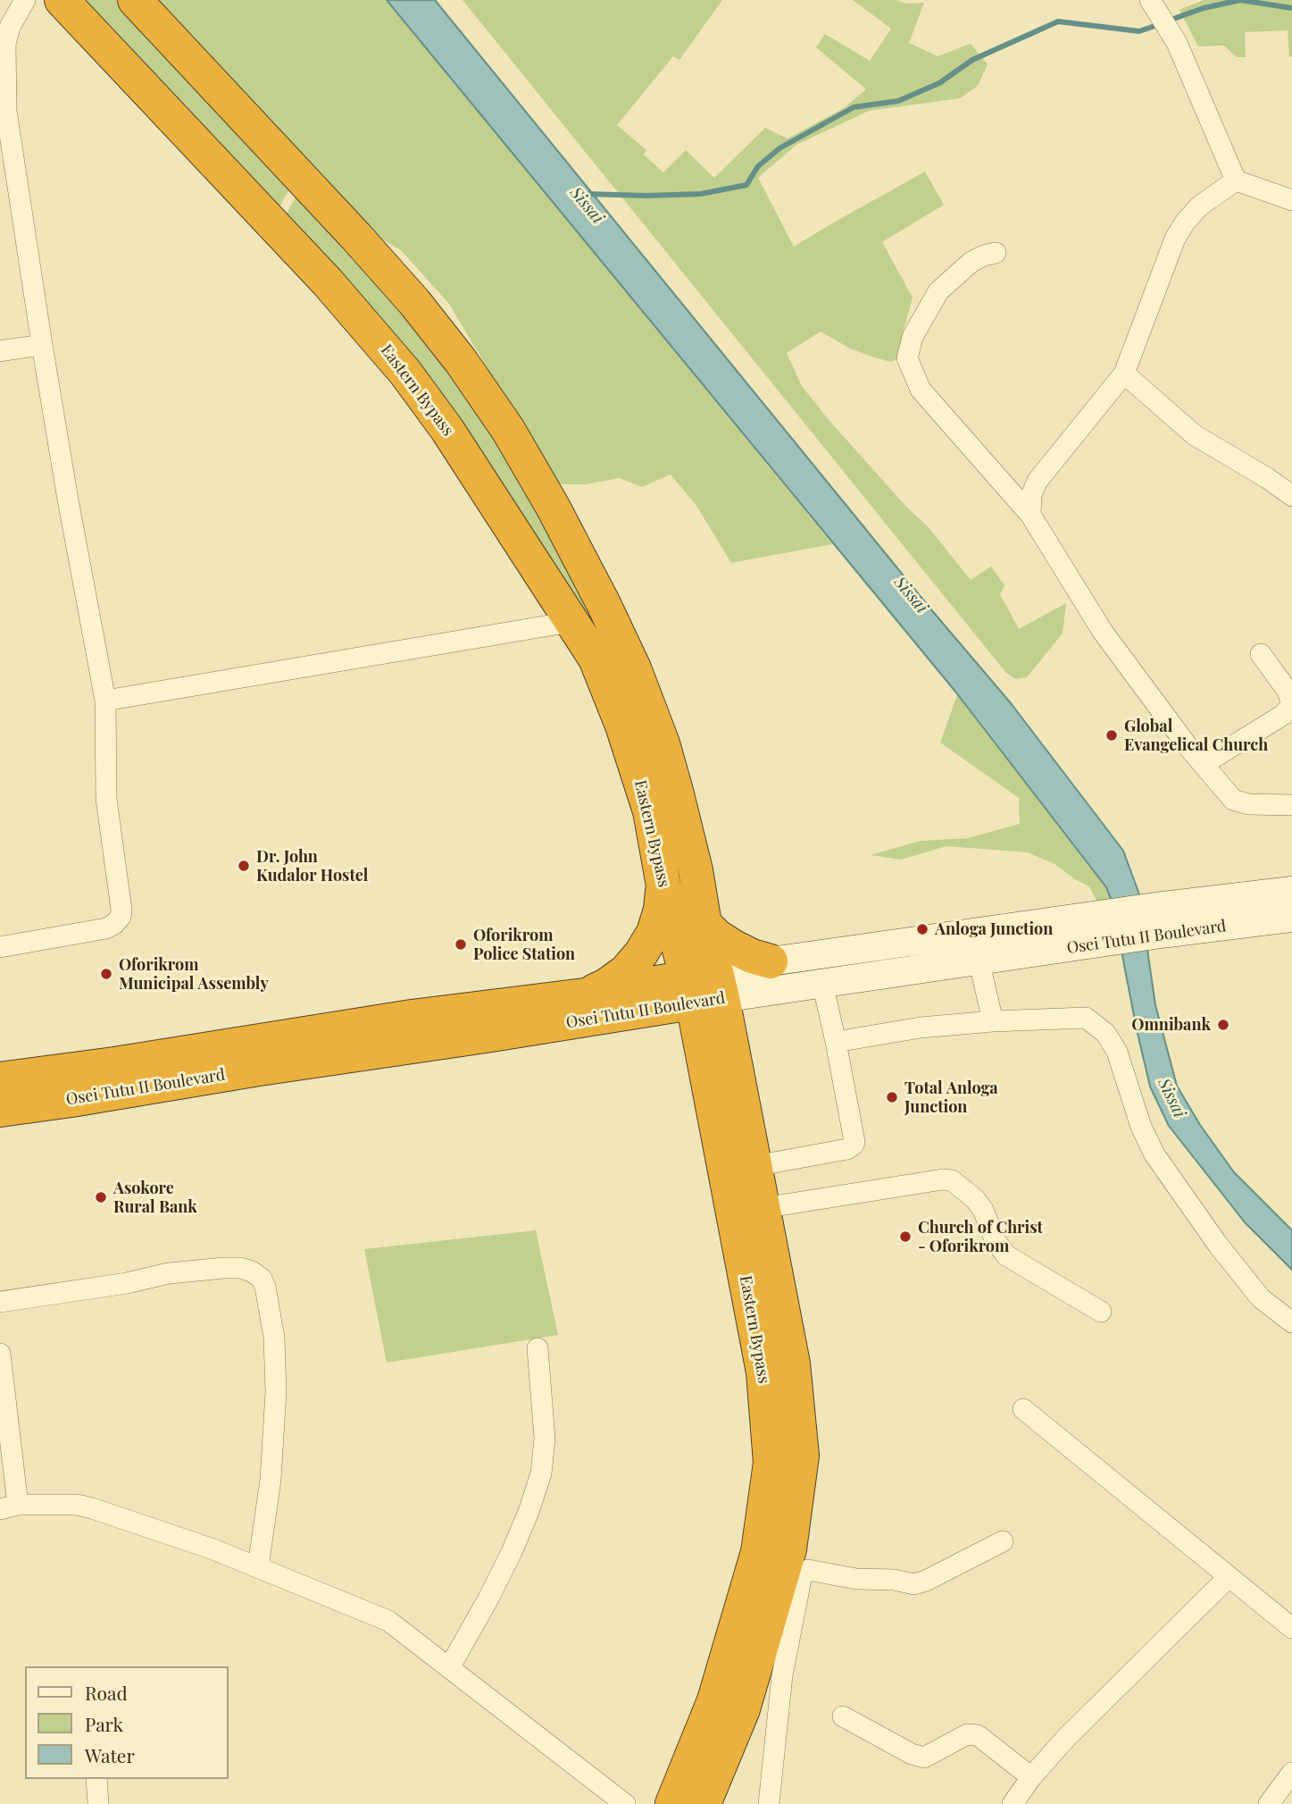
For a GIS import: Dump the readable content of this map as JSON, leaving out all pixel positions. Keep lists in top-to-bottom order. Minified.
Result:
{"streets":{"highway":["Eastern Bypass","Osei Tutu II Boulevard"]},"crossings":[["Eastern Bypass","Osei Tutu II Boulevard"]],"water":["Sissai"],"places":["Global Evangelical Church","Dr. John Kudalor Hostel","Anloga Junction","Oforikrom Police Station","Oforikrom Municipal Assembly","Omnibank","Total Anloga Junction","Asokore Rural Bank","Church of Christ - Oforikrom"],"legend":["Road","Park","Water"]}
